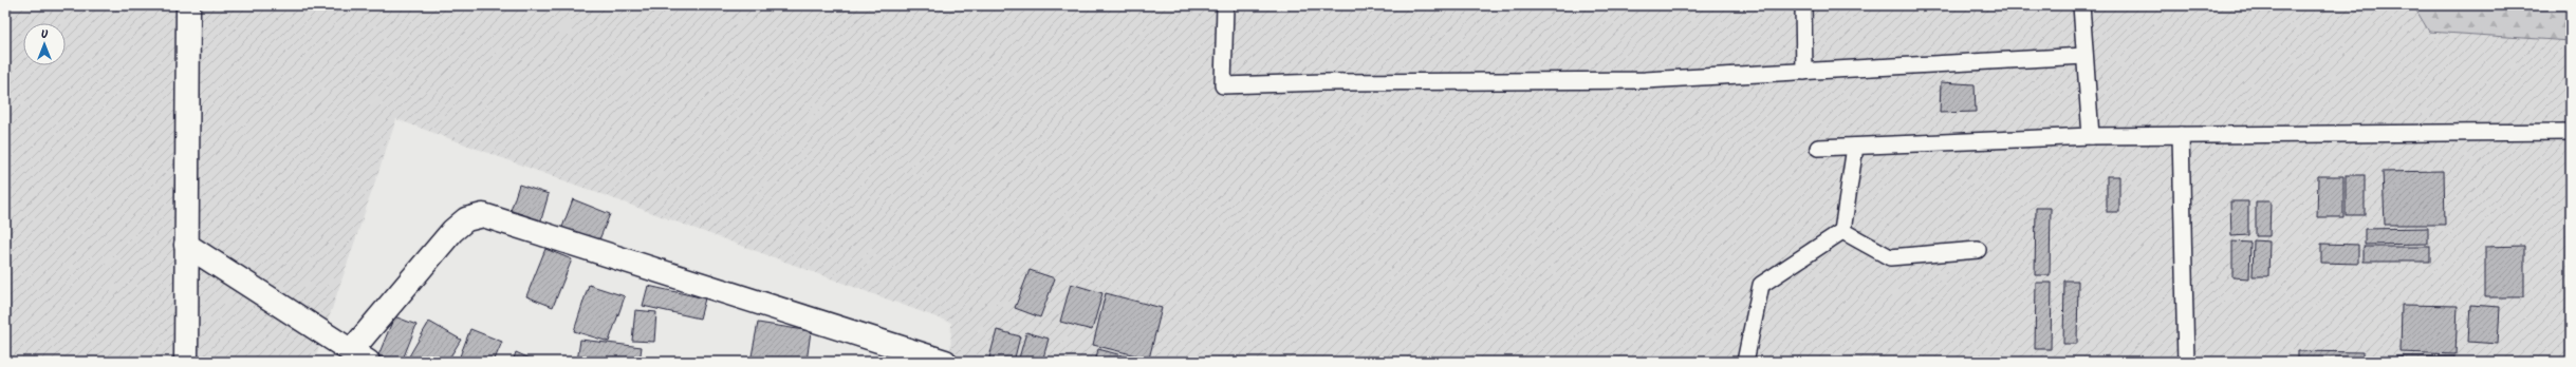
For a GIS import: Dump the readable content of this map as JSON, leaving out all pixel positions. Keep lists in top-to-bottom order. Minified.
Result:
{"north":"top"}
